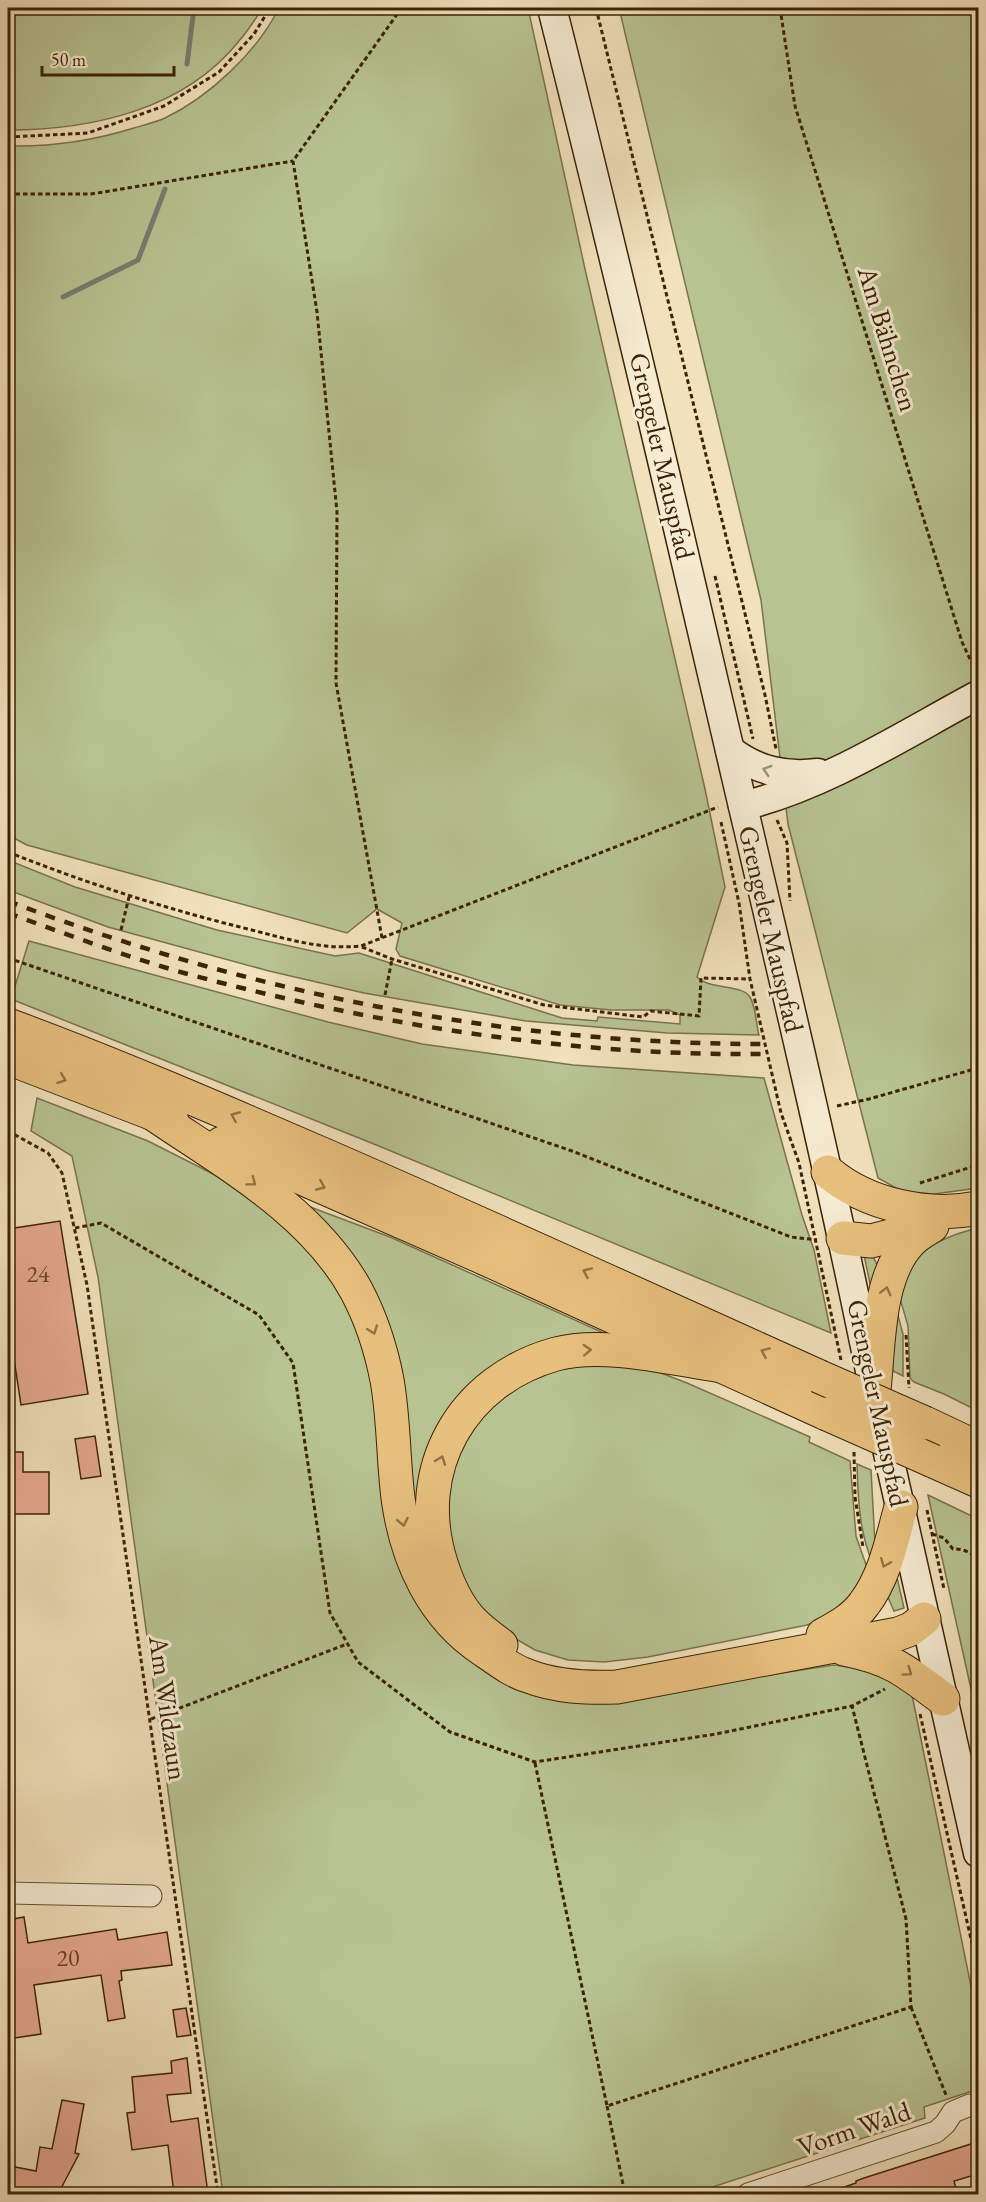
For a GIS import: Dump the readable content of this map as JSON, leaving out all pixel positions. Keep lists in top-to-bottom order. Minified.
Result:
{"streets":{"main road":["Grengeler Mauspfad"],"street":["Vorm Wald"],"path":["Am Bähnchen","Am Wildzaun"]},"house_numbers":["24","20"],"scale_bar":"50 m"}
